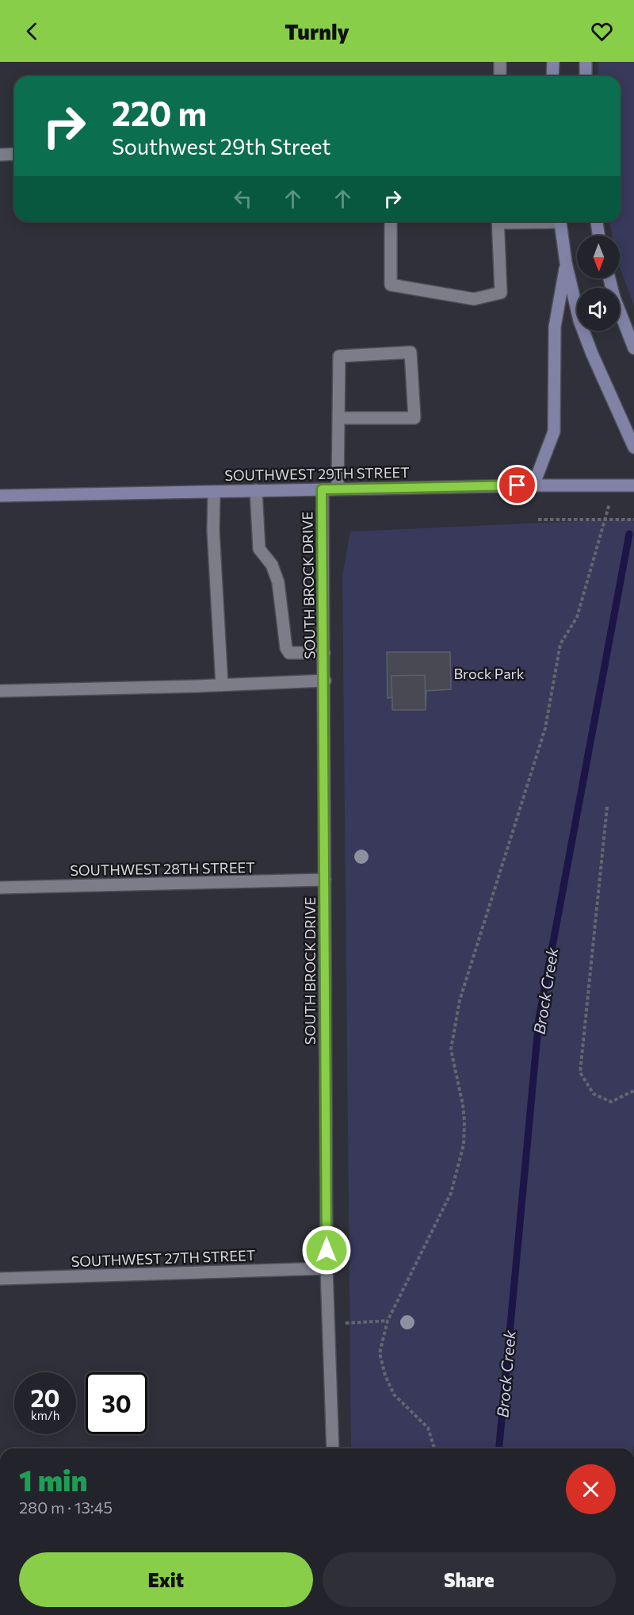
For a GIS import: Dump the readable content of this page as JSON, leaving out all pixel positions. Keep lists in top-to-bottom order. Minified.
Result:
{"streets":{"main road":["SOUTHWEST 29TH STREET"],"street":["SOUTH BROCK DRIVE","SOUTHWEST 28TH STREET","SOUTHWEST 27TH STREET"]},"crossings":[["SOUTHWEST 29TH STREET","SOUTH BROCK DRIVE"],["SOUTH BROCK DRIVE","SOUTHWEST 28TH STREET"],["SOUTH BROCK DRIVE","SOUTHWEST 27TH STREET"]],"water":["Brock Creek"],"parks":["Brock Park"],"north":"bottom","page":{"header":"Turnly","turn":["220 m","Southwest 29th Street"],"speed":"20 km/h","limit":"30","heading":["1 min","280 m · 13:45"],"buttons":["Exit","Share"]}}
